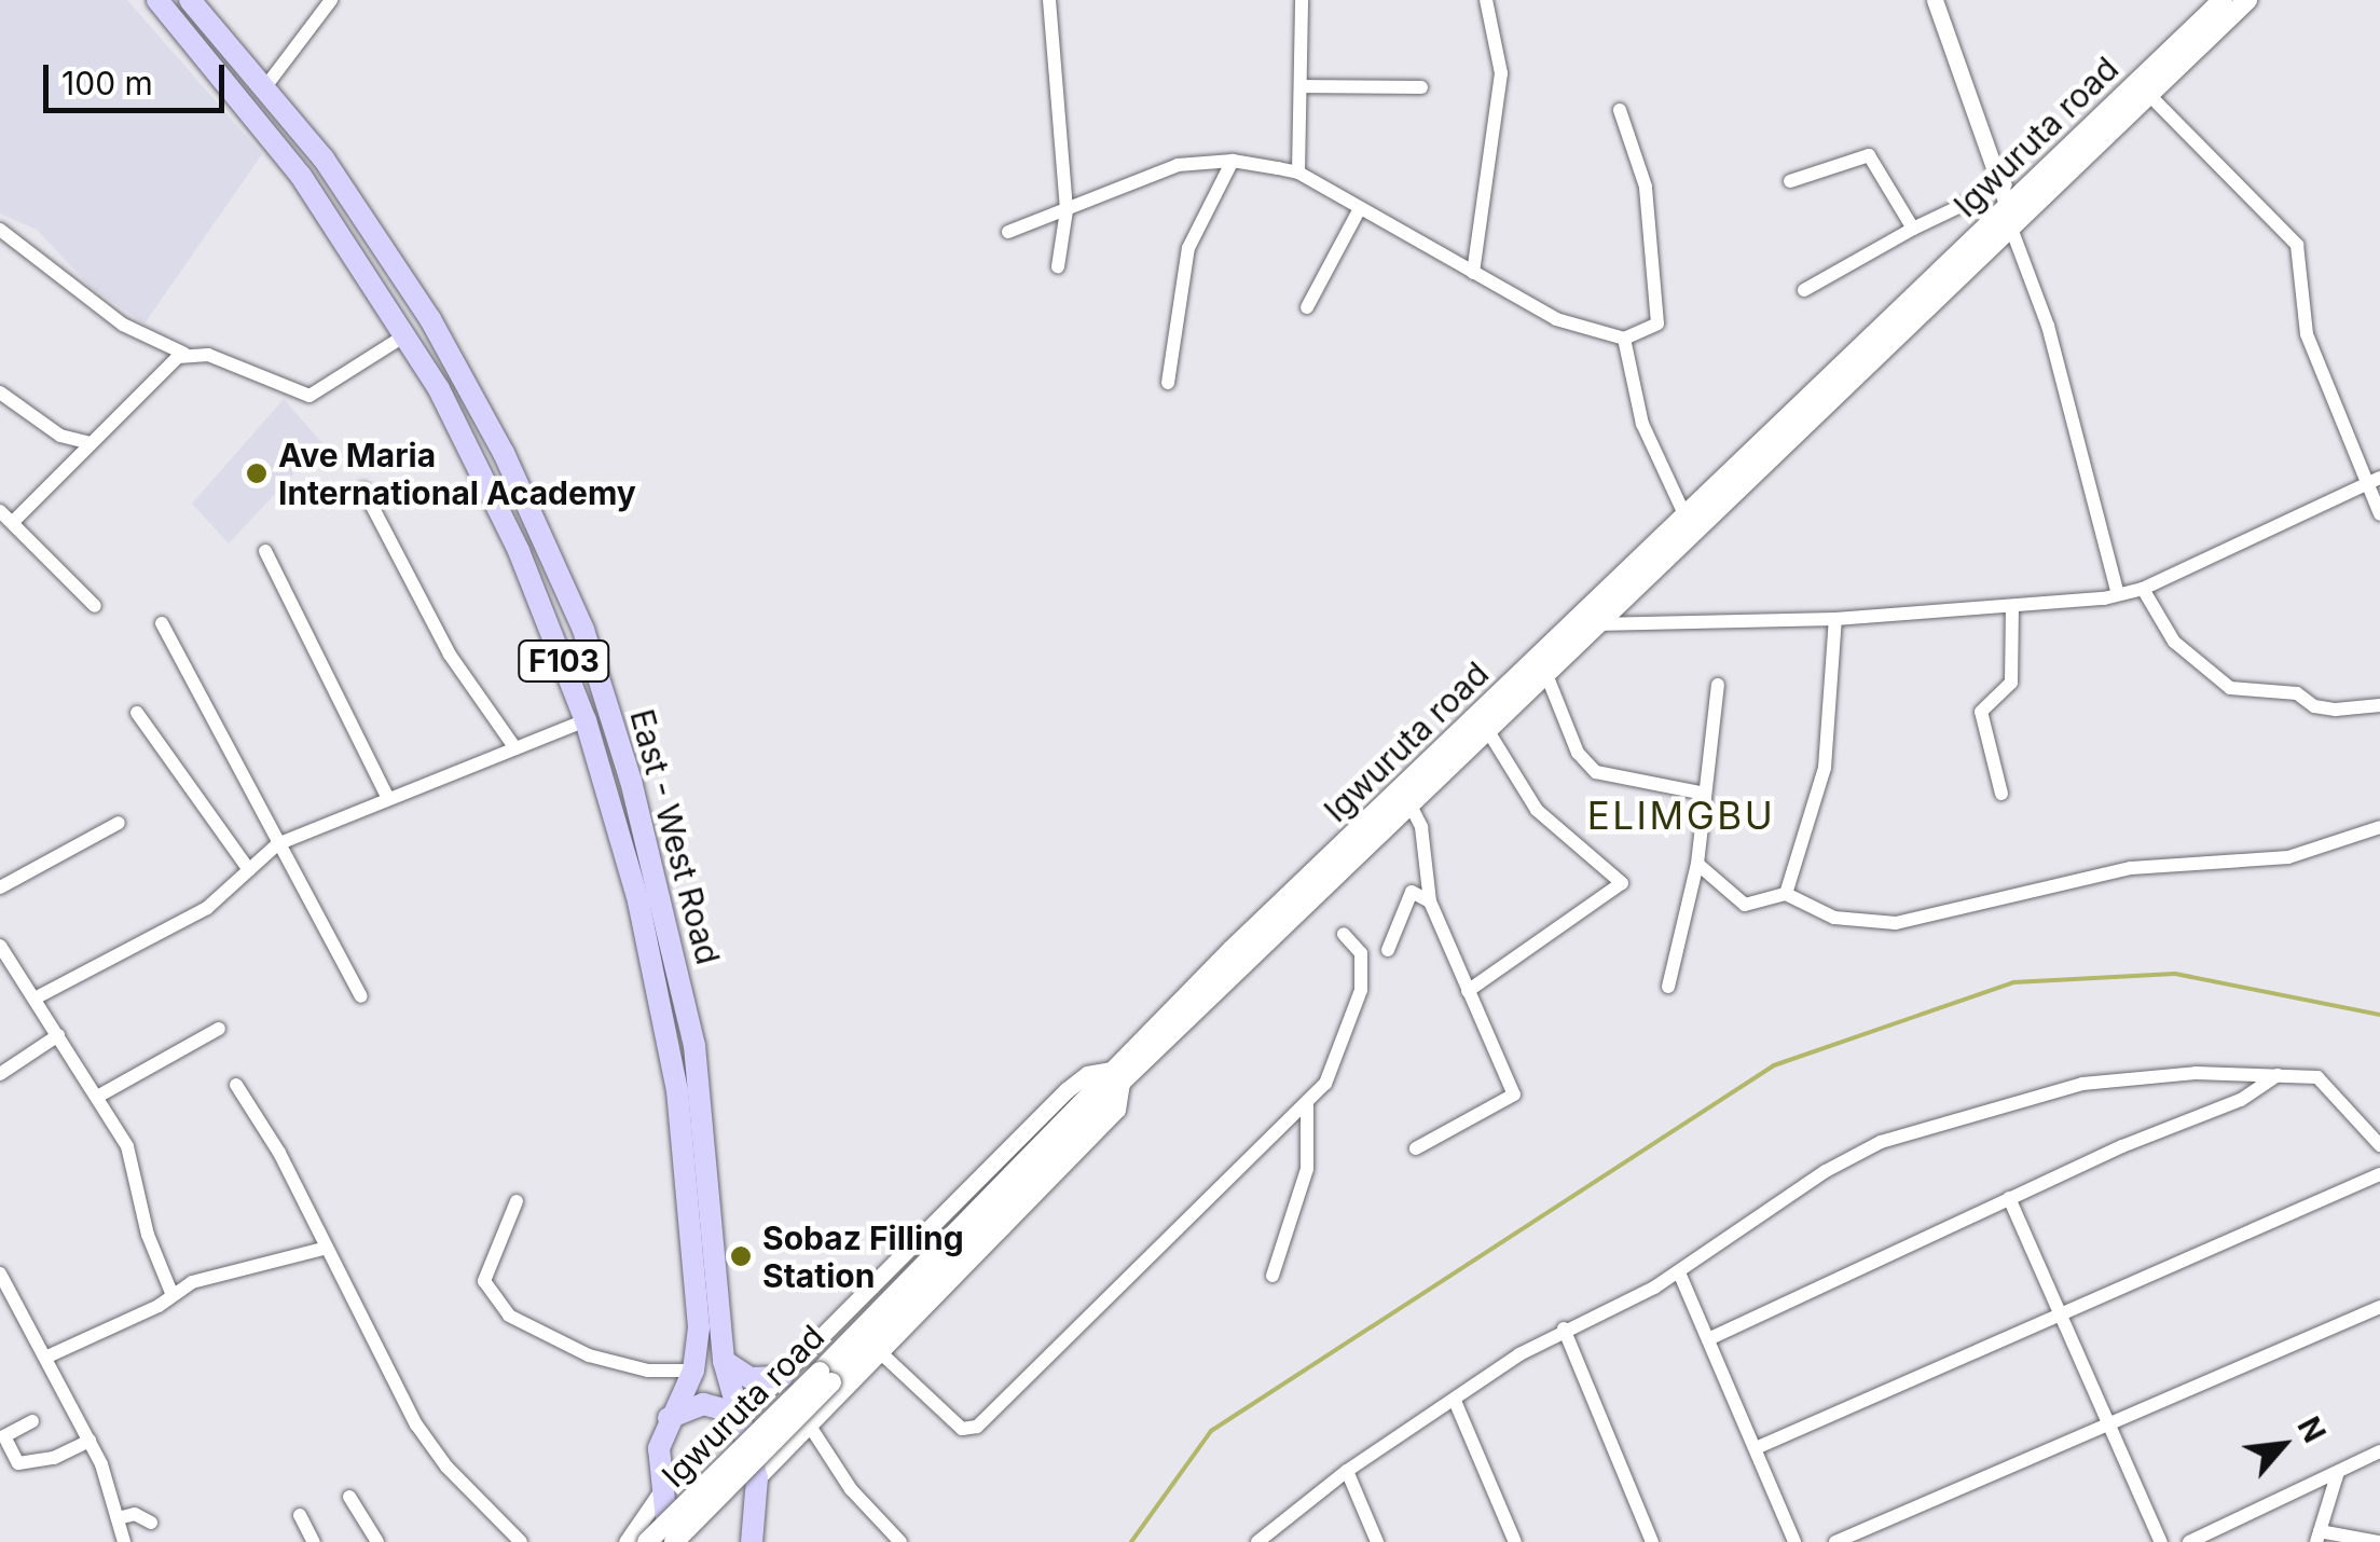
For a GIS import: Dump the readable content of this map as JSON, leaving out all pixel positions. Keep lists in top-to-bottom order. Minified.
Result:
{"streets":{"main road":["Igwuruta road","F103","East - West Road"]},"crossings":[["Igwuruta road","East - West Road"]],"districts":["ELIMGBU"],"places":["Ave Maria International Academy","Sobaz Filling Station"],"scale_bar":"100 m","north":"top right"}
